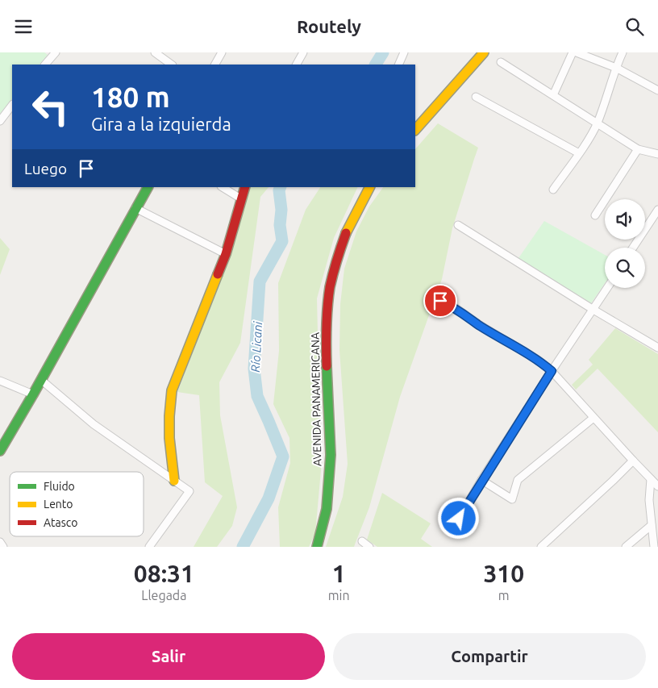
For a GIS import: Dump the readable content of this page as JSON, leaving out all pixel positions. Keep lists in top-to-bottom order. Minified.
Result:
{"streets":{"street":["AVENIDA PANAMERICANA"]},"water":["Río Licani"],"legend":["Fluido","Lento","Atasco"],"page":{"header":"Routely","turn":["180 m","Gira a la izquierda"],"then":"Luego","eta":["08:31","Llegada","1","min","310","m"],"buttons":["Salir","Compartir"]}}
